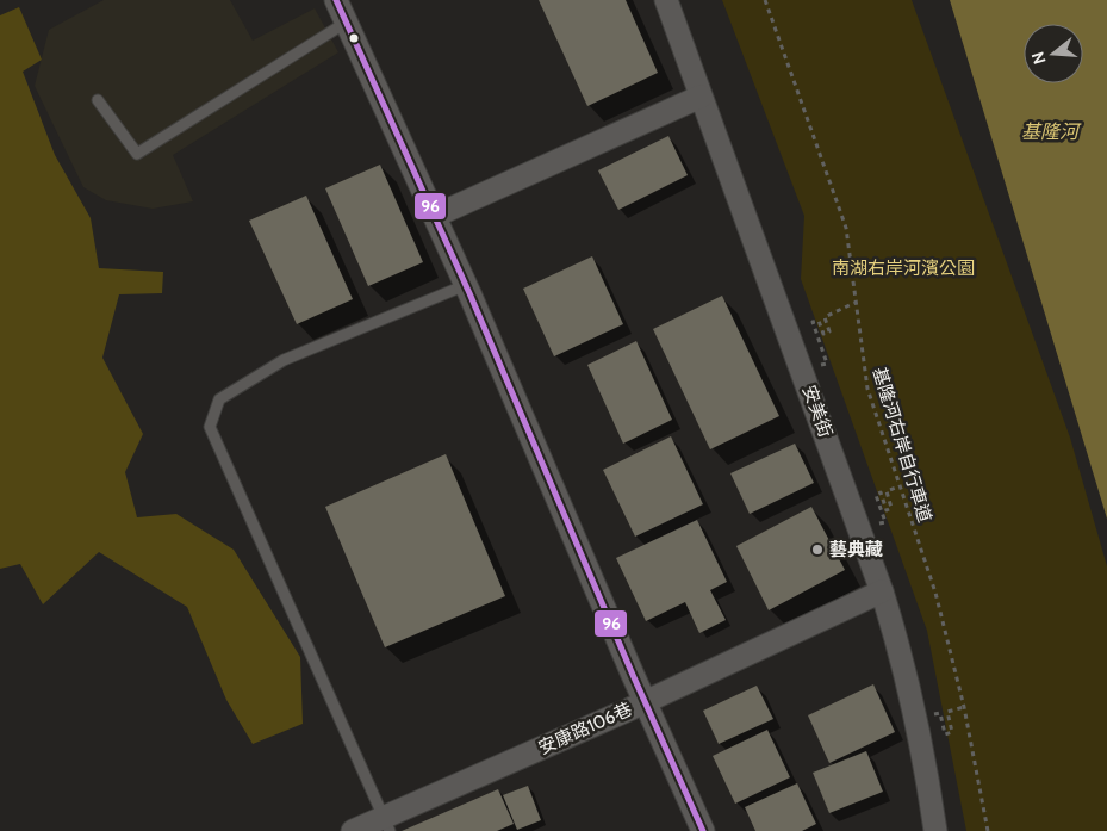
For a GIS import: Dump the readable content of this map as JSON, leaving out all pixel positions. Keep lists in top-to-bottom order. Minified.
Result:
{"streets":{"street":["安美街","安康路106巷"],"path":["基隆河右岸自行車道"]},"crossings":[["安美街","安康路106巷"]],"water":["基隆河"],"parks":["南湖右岸河濱公園"],"places":["藝典藏"],"lines":["transit line 96"],"north":"left"}
